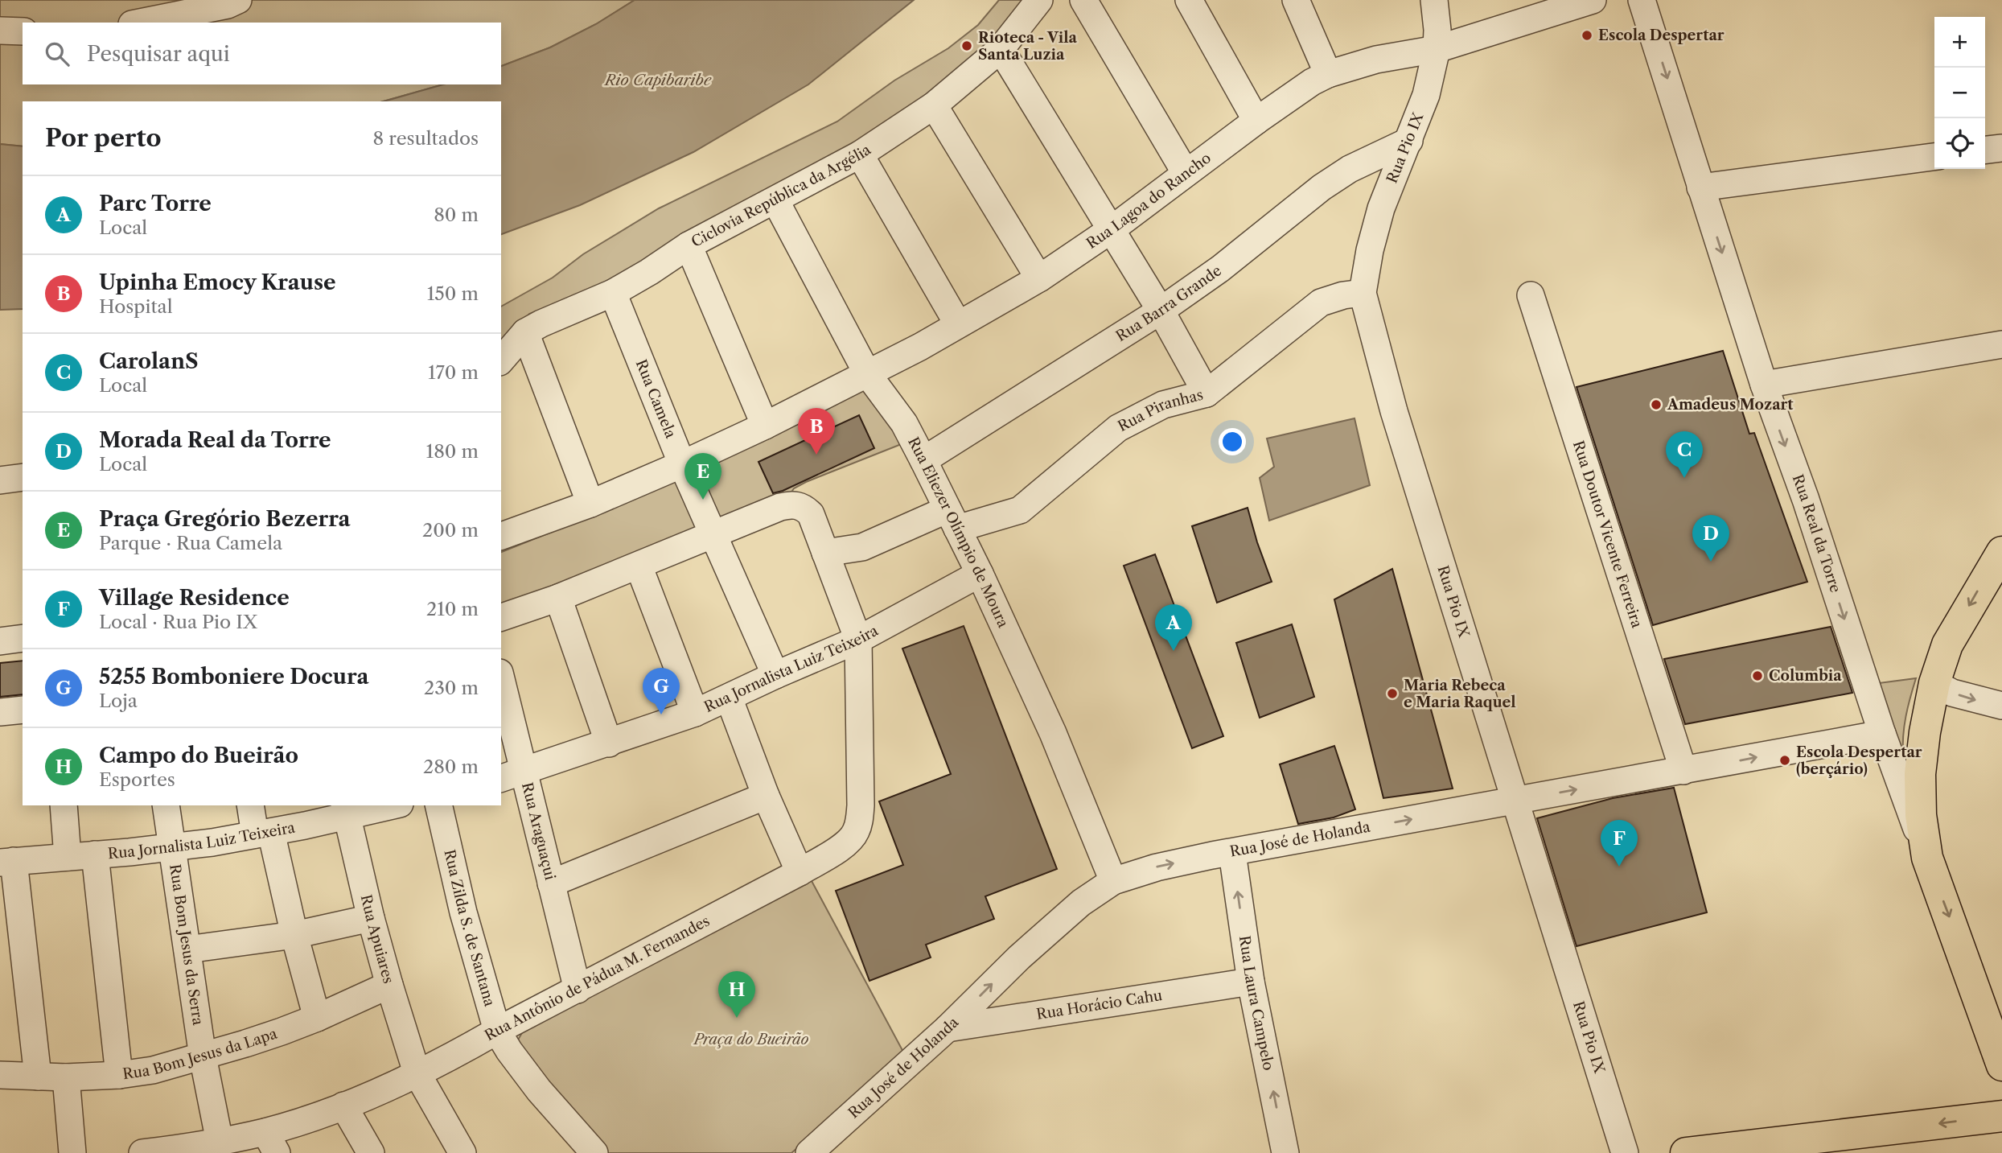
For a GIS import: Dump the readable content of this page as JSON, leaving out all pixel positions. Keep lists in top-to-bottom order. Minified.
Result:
{"streets":{"main road":["Rua Real da Torre"],"street":["Rua Pio IX","Ciclovia República da Argélia","Rua Lagoa do Rancho","Rua Barra Grande","Rua Camela","Rua Piranhas","Rua Eliezer Olímpio de Moura","Rua Doutor Vicente Ferreira","Rua Jornalista Luiz Teixeira","Rua Araguaçui","Rua José de Holanda","Rua Zilda S. de Santana","Rua Apuiares","Rua Bom Jesus da Serra","Rua Antônio de Pádua M. Fernandes","Rua Laura Campelo","Rua Horácio Cahu","Rua Bom Jesus da Lapa"]},"crossings":[["Rua Pio IX","Rua Lagoa do Rancho"],["Rua Pio IX","Rua Barra Grande"],["Rua Pio IX","Rua Piranhas"],["Rua Pio IX","Rua José de Holanda"],["Ciclovia República da Argélia","Rua Camela"],["Ciclovia República da Argélia","Rua Eliezer Olímpio de Moura"],["Rua Lagoa do Rancho","Rua Camela"],["Rua Lagoa do Rancho","Rua Eliezer Olímpio de Moura"],["Rua Barra Grande","Rua Eliezer Olímpio de Moura"],["Rua Camela","Rua Jornalista Luiz Teixeira"],["Rua Camela","Rua Antônio de Pádua M. Fernandes"],["Rua Piranhas","Rua Eliezer Olímpio de Moura"],["Rua Piranhas","Rua Antônio de Pádua M. Fernandes"],["Rua Eliezer Olímpio de Moura","Rua Jornalista Luiz Teixeira"],["Rua Eliezer Olímpio de Moura","Rua José de Holanda"],["Rua Doutor Vicente Ferreira","Rua José de Holanda"],["Rua Real da Torre","Rua José de Holanda"],["Rua Jornalista Luiz Teixeira","Rua Araguaçui"],["Rua Jornalista Luiz Teixeira","Rua Apuiares"],["Rua Jornalista Luiz Teixeira","Rua Bom Jesus da Serra"],["Rua Jornalista Luiz Teixeira","Rua Antônio de Pádua M. Fernandes"],["Rua Araguaçui","Rua Antônio de Pádua M. Fernandes"],["Rua José de Holanda","Rua Laura Campelo"],["Rua José de Holanda","Rua Horácio Cahu"],["Rua Zilda S. de Santana","Rua Antônio de Pádua M. Fernandes"],["Rua Apuiares","Rua Antônio de Pádua M. Fernandes"],["Rua Apuiares","Rua Bom Jesus da Lapa"],["Rua Bom Jesus da Serra","Rua Antônio de Pádua M. Fernandes"],["Rua Bom Jesus da Serra","Rua Bom Jesus da Lapa"],["Rua Laura Campelo","Rua Horácio Cahu"]],"one_way":["Rua Real da Torre","Rua José de Holanda","Rua Laura Campelo"],"water":["Rio Capibaribe"],"parks":["Praça do Bueirão"],"places":["Escola Despertar","Rioteca - Vila Santa Luzia","Amadeus Mozart","Columbia","Maria Rebeca e Maria Raquel","Escola Despertar (berçário)"],"page":{"map_buttons":["+","−"],"search":"Pesquisar aqui","heading":["Por perto","8 resultados"],"list":[{"mark":"A","name":"Parc Torre","note":"Local","value":"80 m"},{"mark":"B","name":"Upinha Emocy Krause","note":"Hospital","value":"150 m"},{"mark":"C","name":"CarolanS","note":"Local","value":"170 m"},{"mark":"D","name":"Morada Real da Torre","note":"Local","value":"180 m"},{"mark":"E","name":"Praça Gregório Bezerra","note":"Parque · Rua Camela","value":"200 m"},{"mark":"F","name":"Village Residence","note":"Local · Rua Pio IX","value":"210 m"},{"mark":"G","name":"5255 Bomboniere Docura","note":"Loja","value":"230 m"},{"mark":"H","name":"Campo do Bueirão","note":"Esportes","value":"280 m"}],"pins":["B","C","E","D","A","G","F","H"]}}
